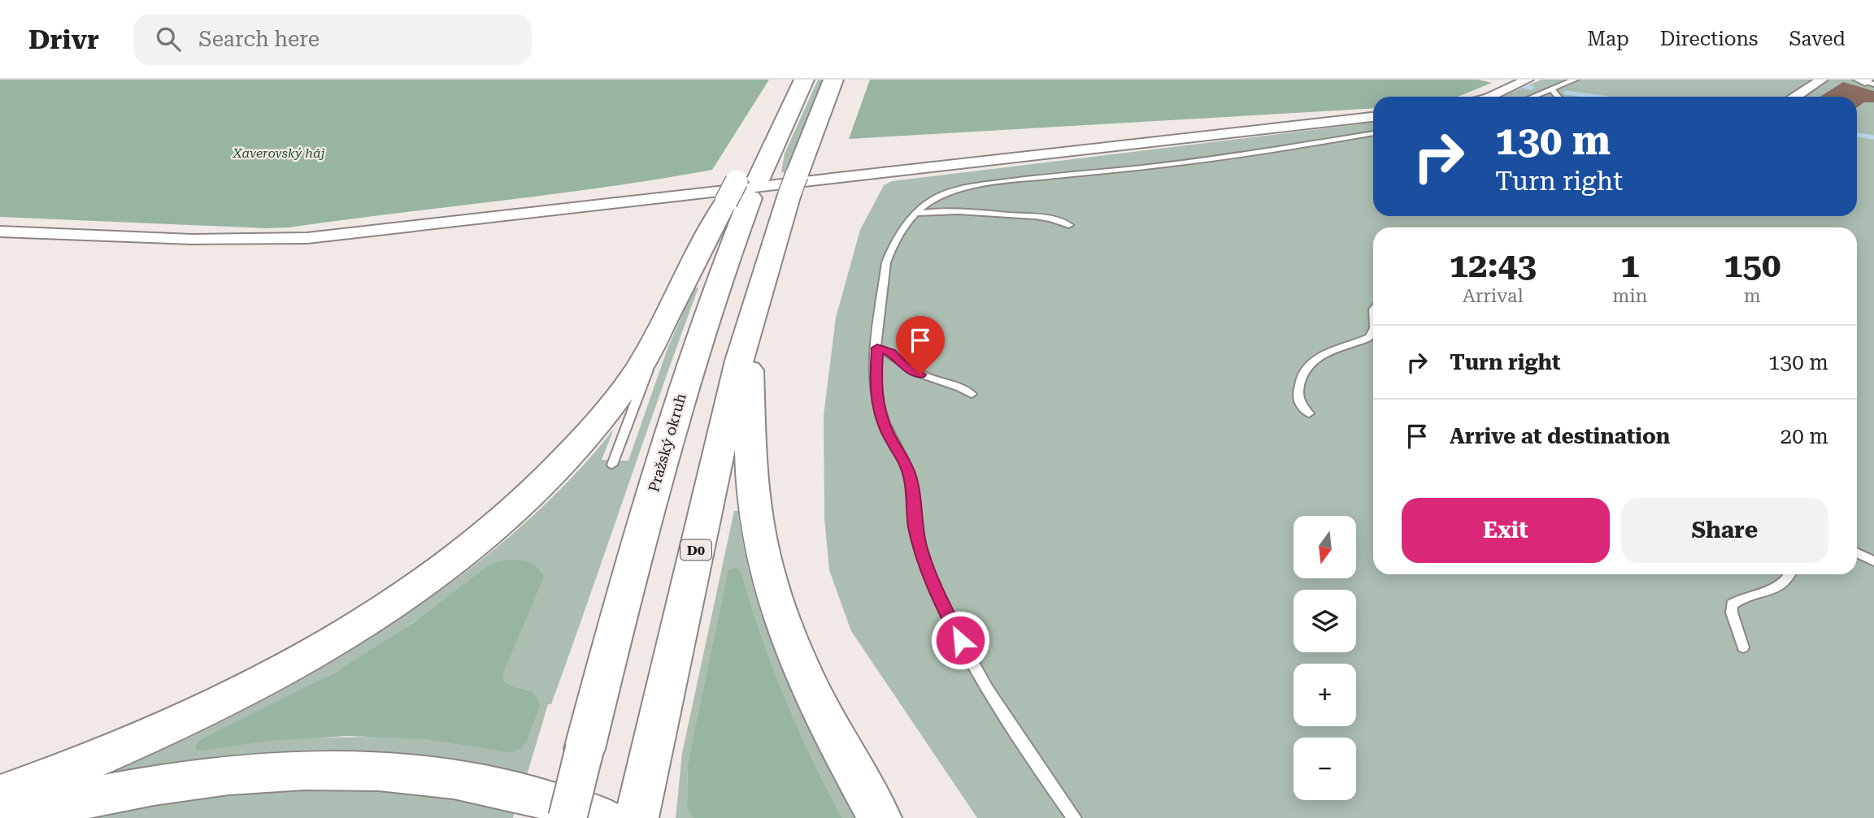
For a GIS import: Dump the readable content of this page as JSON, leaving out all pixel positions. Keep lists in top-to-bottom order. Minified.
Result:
{"streets":{"highway":["Pražský okruh","D0"]},"parks":["Xaverovský háj"],"north":"bottom","page":{"header":"Drivr","search":"Search here","nav":["Map","Directions","Saved"],"turn":["130 m","Turn right"],"eta":["12:43","Arrival","1","min","150","m"],"list":[{"name":"Turn right","value":"130 m"},{"name":"Arrive at destination","value":"20 m"}],"buttons":["Exit","Share"],"map_buttons":["+","−"]}}
